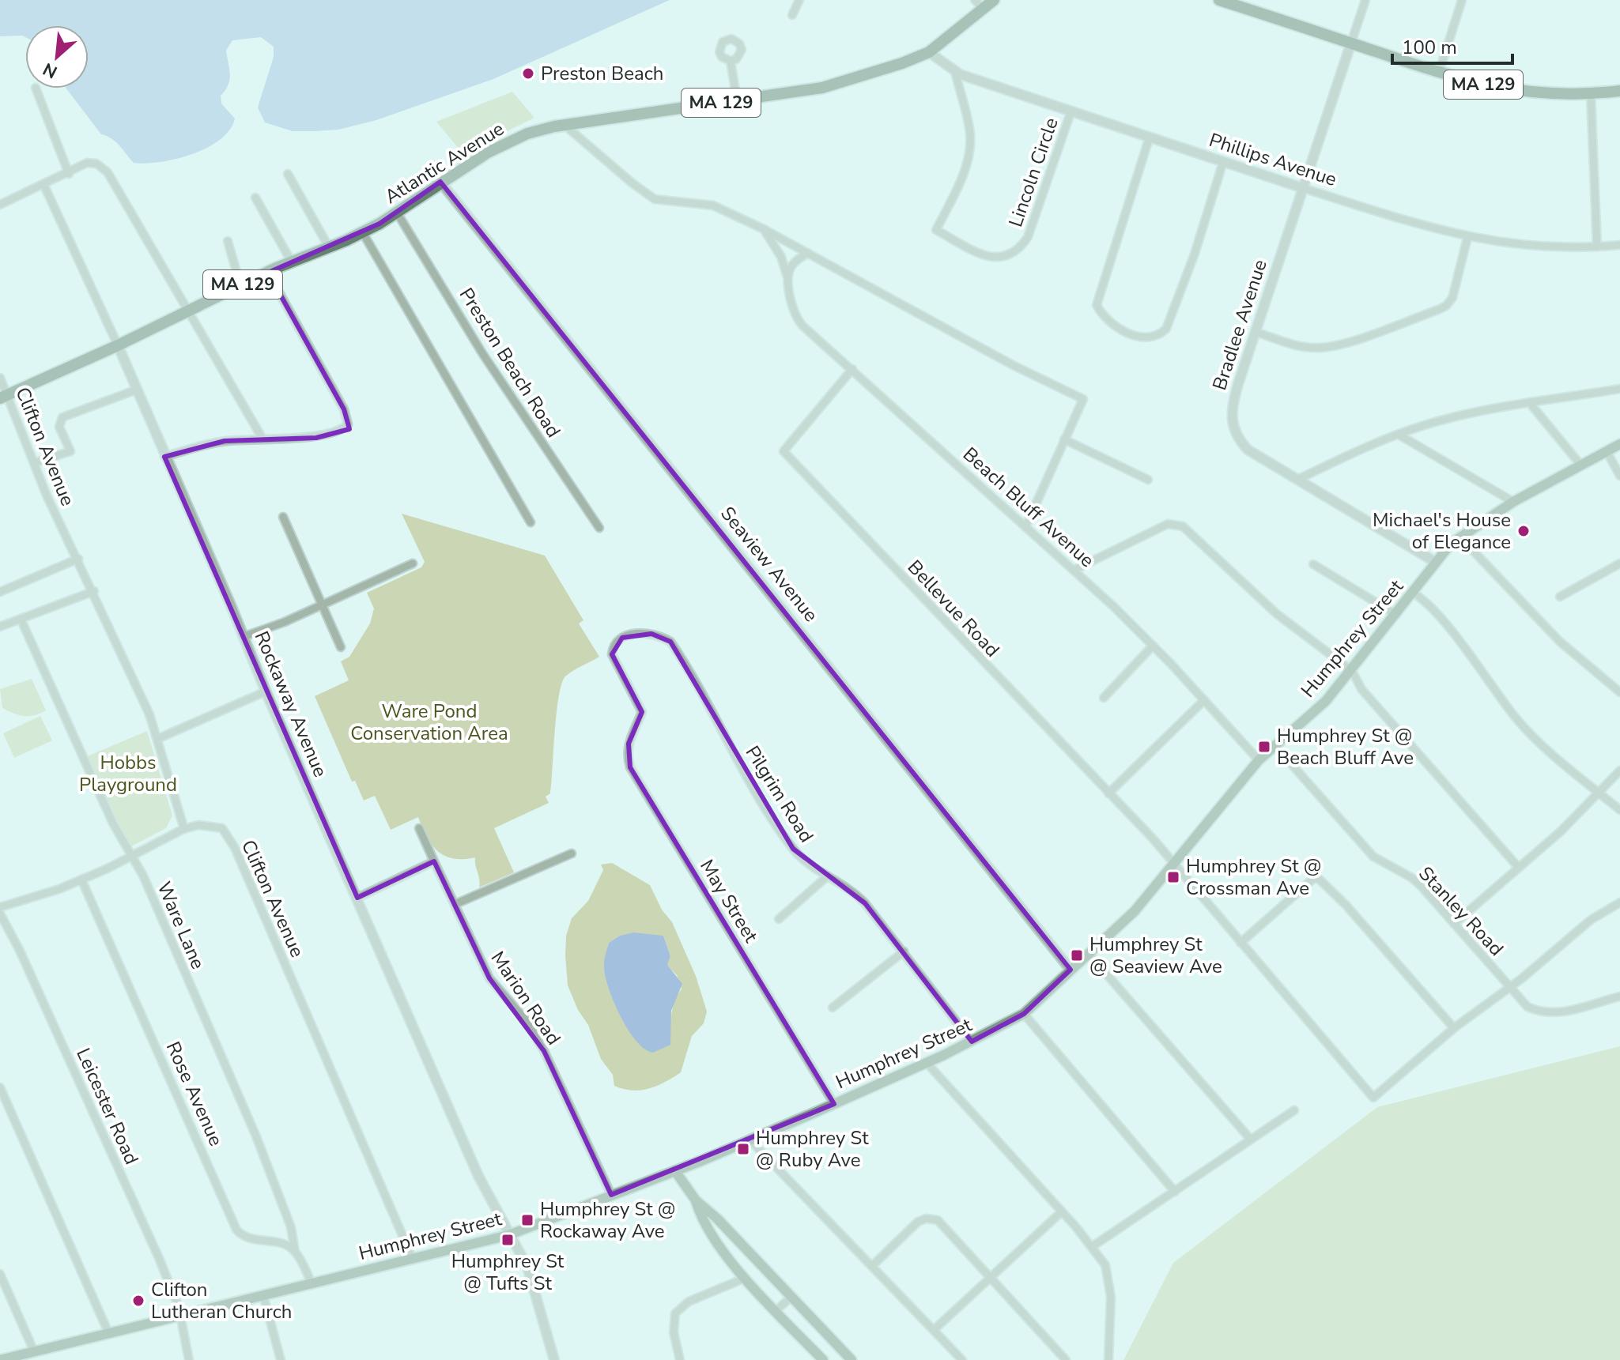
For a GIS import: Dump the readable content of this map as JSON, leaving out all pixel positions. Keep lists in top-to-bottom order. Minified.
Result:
{"streets":{"main road":["MA 129","Atlantic Avenue","Humphrey Street"],"street":["Phillips Avenue","Lincoln Circle","Bradlee Avenue","Preston Beach Road","Clifton Avenue","Beach Bluff Avenue","Seaview Avenue","Bellevue Road","Rockaway Avenue","Pilgrim Road","May Street","Stanley Road","Ware Lane","Marion Road","Rose Avenue","Leicester Road"]},"crossings":[["MA 129","Bradlee Avenue"],["Phillips Avenue","Atlantic Avenue"],["Phillips Avenue","Lincoln Circle"],["Phillips Avenue","Bradlee Avenue"],["Atlantic Avenue","Preston Beach Road"],["Atlantic Avenue","Clifton Avenue"],["Atlantic Avenue","Seaview Avenue"],["Atlantic Avenue","Rockaway Avenue"],["Bradlee Avenue","Humphrey Street"],["Clifton Avenue","Humphrey Street"],["Beach Bluff Avenue","Bellevue Road"],["Beach Bluff Avenue","Humphrey Street"],["Seaview Avenue","Humphrey Street"],["Bellevue Road","Humphrey Street"],["Humphrey Street","Rockaway Avenue"],["Humphrey Street","Pilgrim Road"],["Humphrey Street","May Street"],["Humphrey Street","Stanley Road"],["Humphrey Street","Marion Road"],["Humphrey Street","Leicester Road"],["Pilgrim Road","May Street"],["Ware Lane","Rose Avenue"]],"parks":["Ware Pond Conservation Area","Hobbs Playground"],"places":{"other":["Preston Beach","Michael's House of Elegance","Clifton Lutheran Church"],"transit":["Humphrey St @ Beach Bluff Ave","Humphrey St @ Crossman Ave","Humphrey St @ Seaview Ave","Humphrey St @ Ruby Ave","Humphrey St @ Rockaway Ave","Humphrey St @ Tufts St"]},"scale_bar":"100 m","north":"bottom left"}
